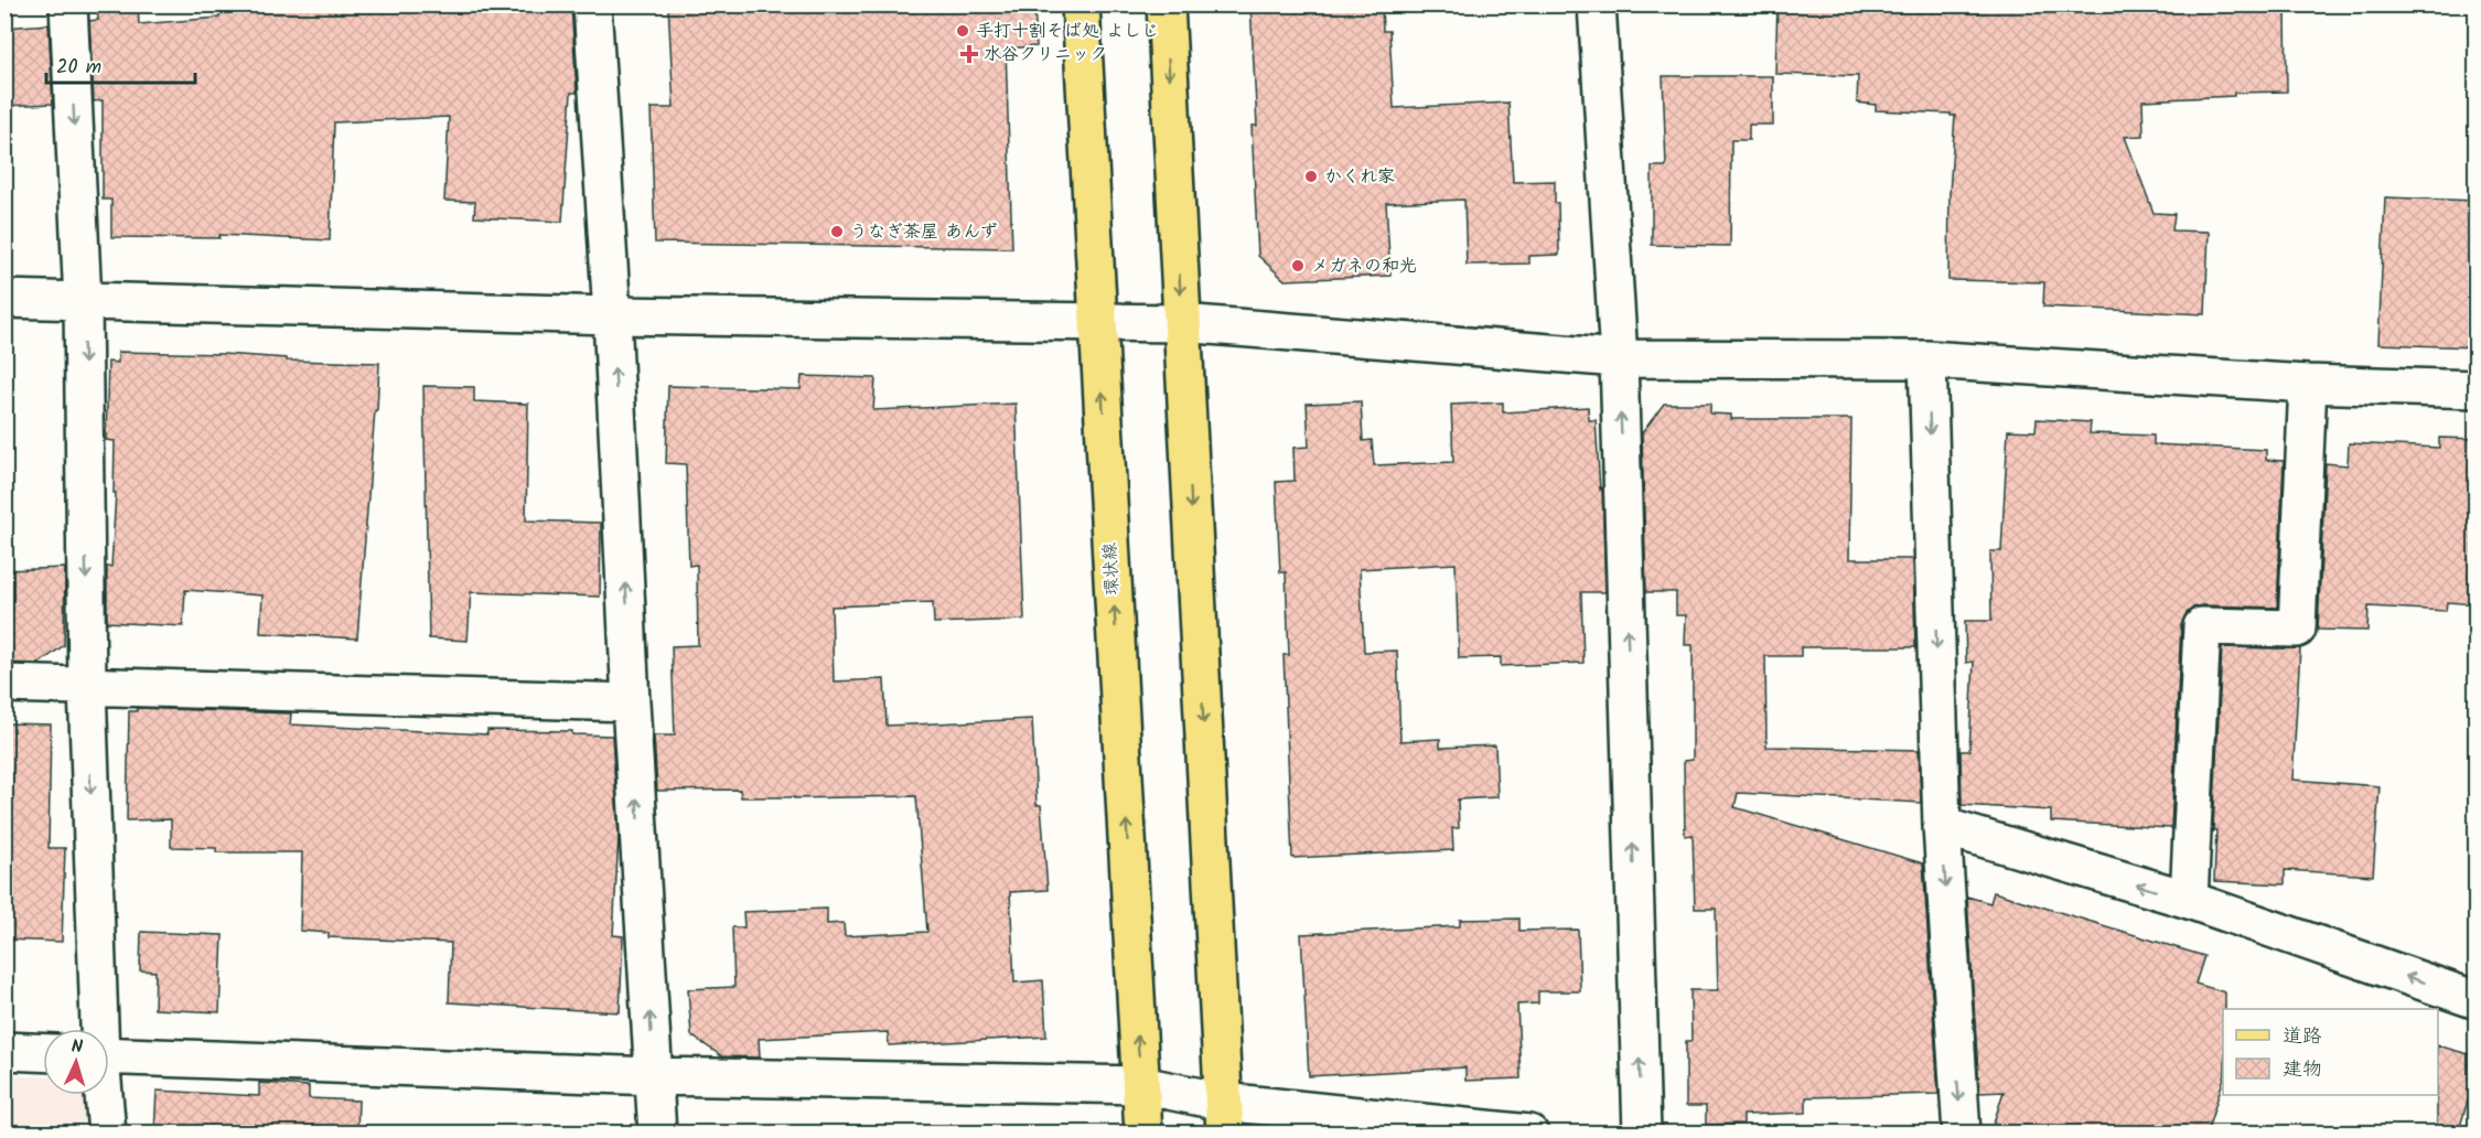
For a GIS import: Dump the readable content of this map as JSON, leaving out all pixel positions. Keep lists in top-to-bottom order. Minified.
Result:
{"streets":{"main road":["環状線"]},"places":{"other":["手打十割そば処 よしじ","かくれ家","うなぎ茶屋 あんず","メガネの和光"],"health":["水谷クリニック"]},"legend":["道路","建物"],"scale_bar":"20 m","north":"top"}
